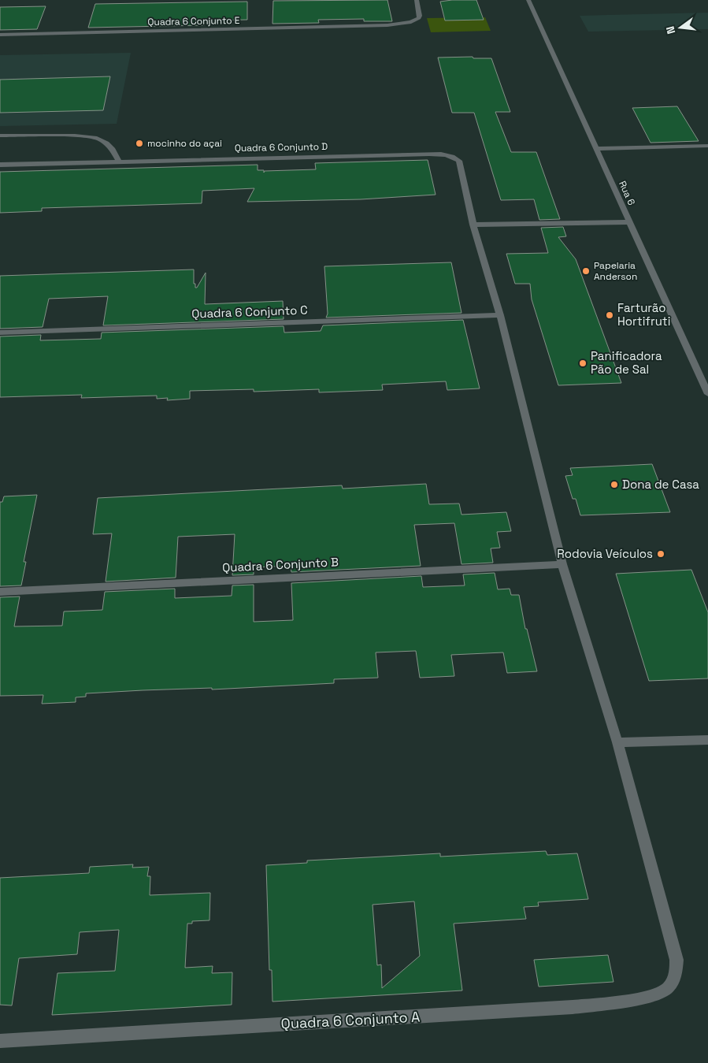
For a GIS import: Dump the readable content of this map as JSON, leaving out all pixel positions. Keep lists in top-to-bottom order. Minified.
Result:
{"streets":{"street":["Quadra 6 Conjunto E","Quadra 6 Conjunto D","Rua 6","Quadra 6 Conjunto C","Quadra 6 Conjunto B","Quadra 6 Conjunto A"]},"places":["mocinho do açai","Papelaria Anderson","Farturão Hortifruti","Panificadora Pão de Sal","Dona de Casa","Rodovia Veículos"],"north":"left"}
